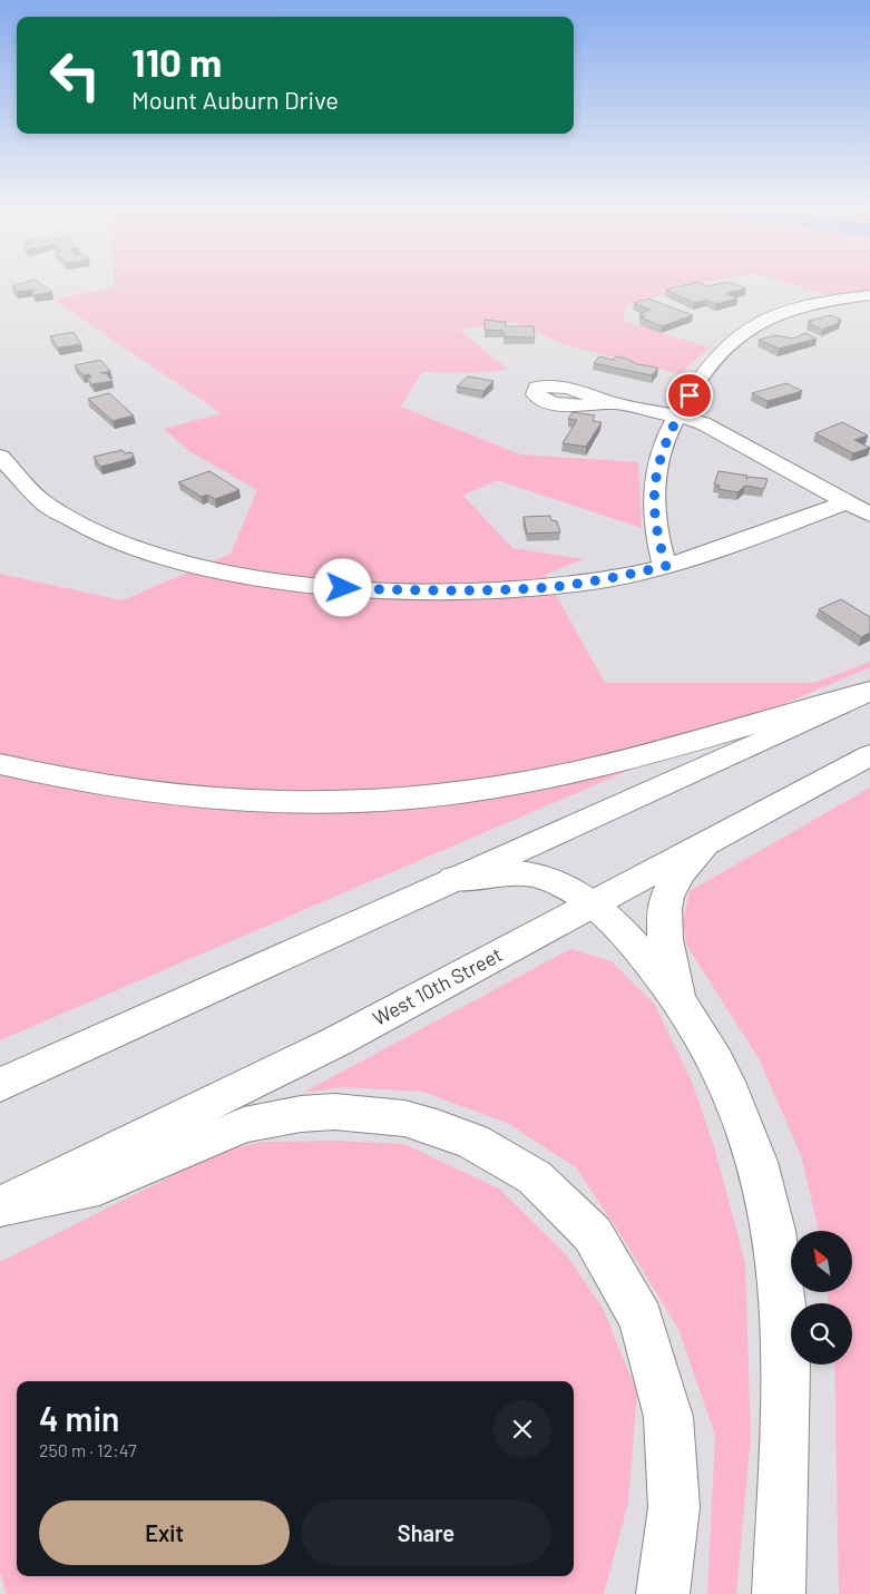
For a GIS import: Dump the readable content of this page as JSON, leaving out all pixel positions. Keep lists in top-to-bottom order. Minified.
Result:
{"streets":{"main road":["West 10th Street"]},"north":"top left","page":{"turn":["110 m","Mount Auburn Drive"],"heading":["4 min","250 m · 12:47"],"buttons":["Exit","Share"]}}
